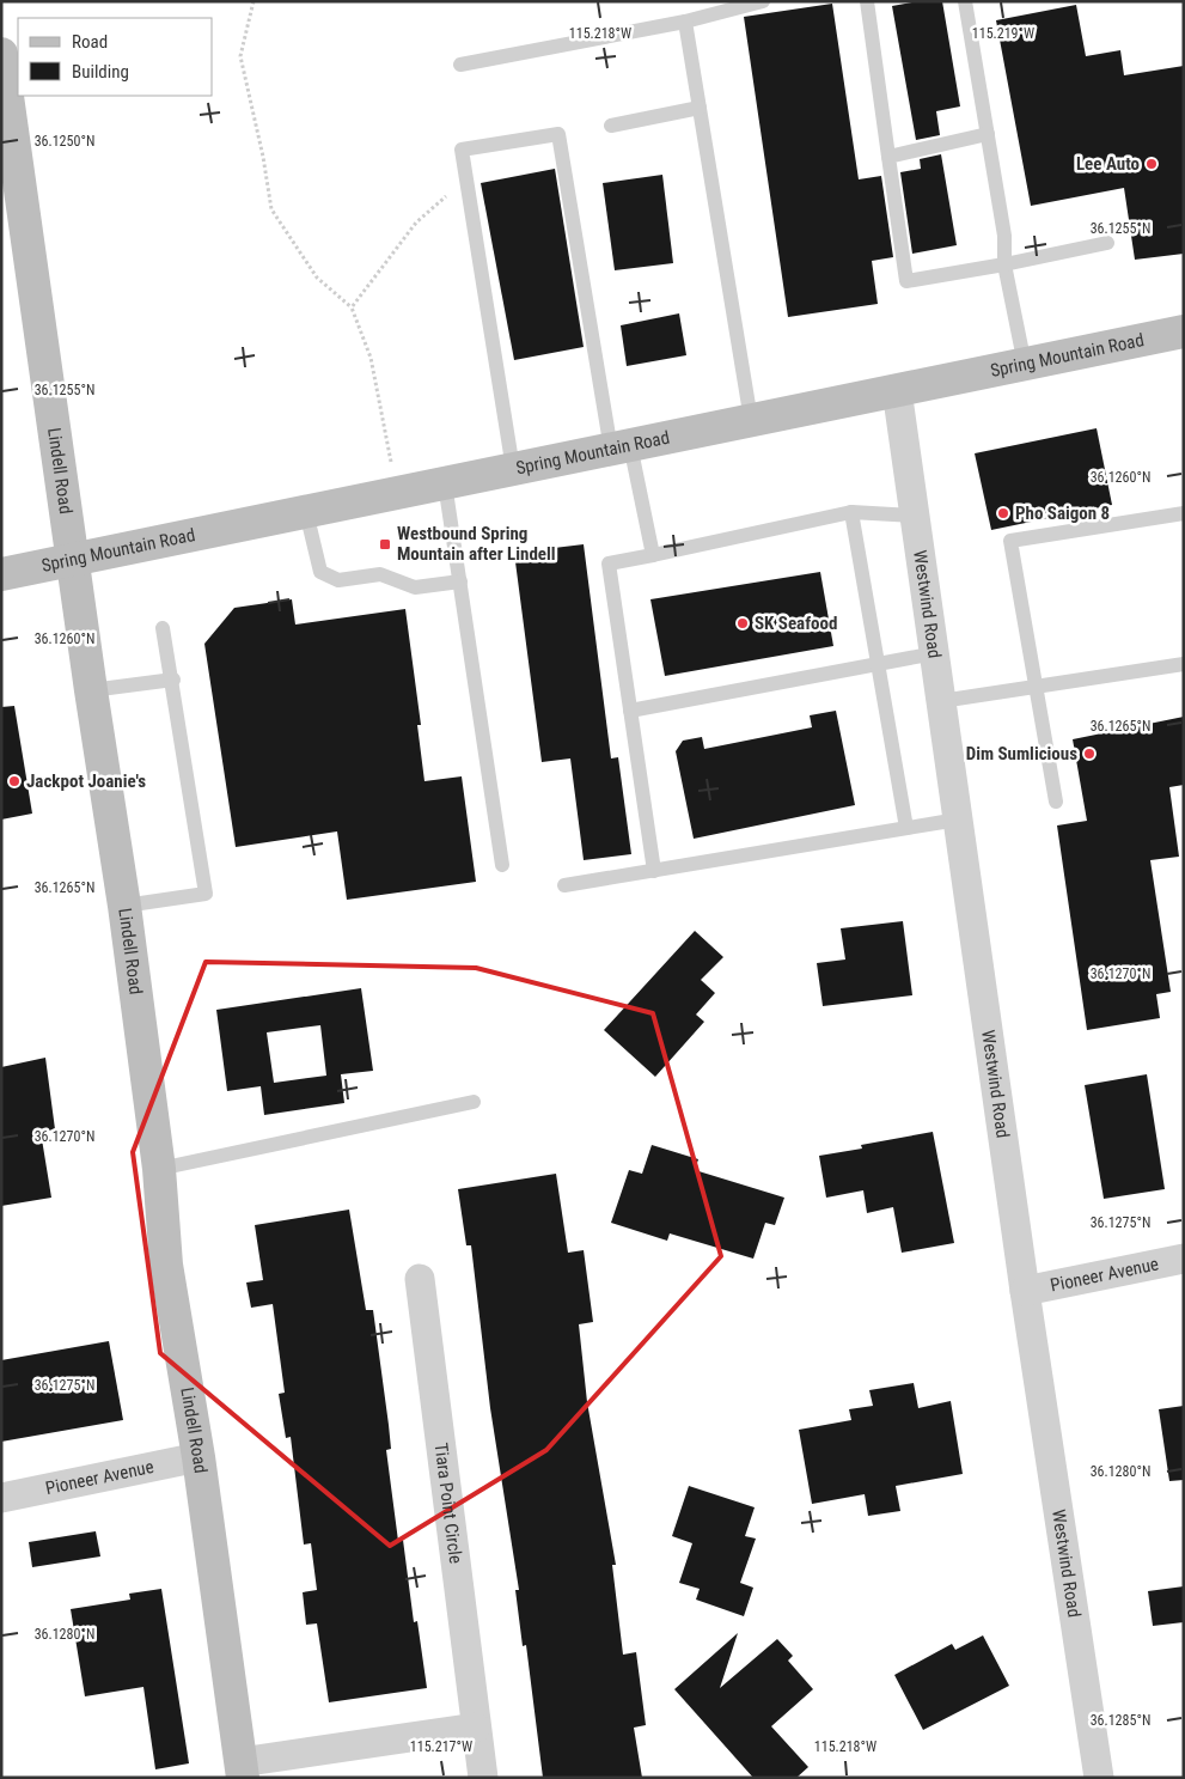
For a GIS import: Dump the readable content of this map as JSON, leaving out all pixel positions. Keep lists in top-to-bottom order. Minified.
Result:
{"streets":{"street":["Spring Mountain Road","Lindell Road","Westwind Road","Pioneer Avenue","Tiara Point Circle"]},"crossings":[["Spring Mountain Road","Lindell Road"],["Spring Mountain Road","Westwind Road"],["Lindell Road","Pioneer Avenue"],["Westwind Road","Pioneer Avenue"]],"places":{"other":["Lee Auto","Pho Saigon 8","SK Seafood","Dim Sumlicious","Jackpot Joanie's"],"transit":["Westbound Spring Mountain after Lindell"]},"legend":["Road","Building"],"coordinates":["115.218°W","115.219°W","36.1250°N","36.1255°N","36.1260°N","36.1265°N","36.1270°N","36.1275°N","36.1280°N","36.1285°N","115.217°W"]}
